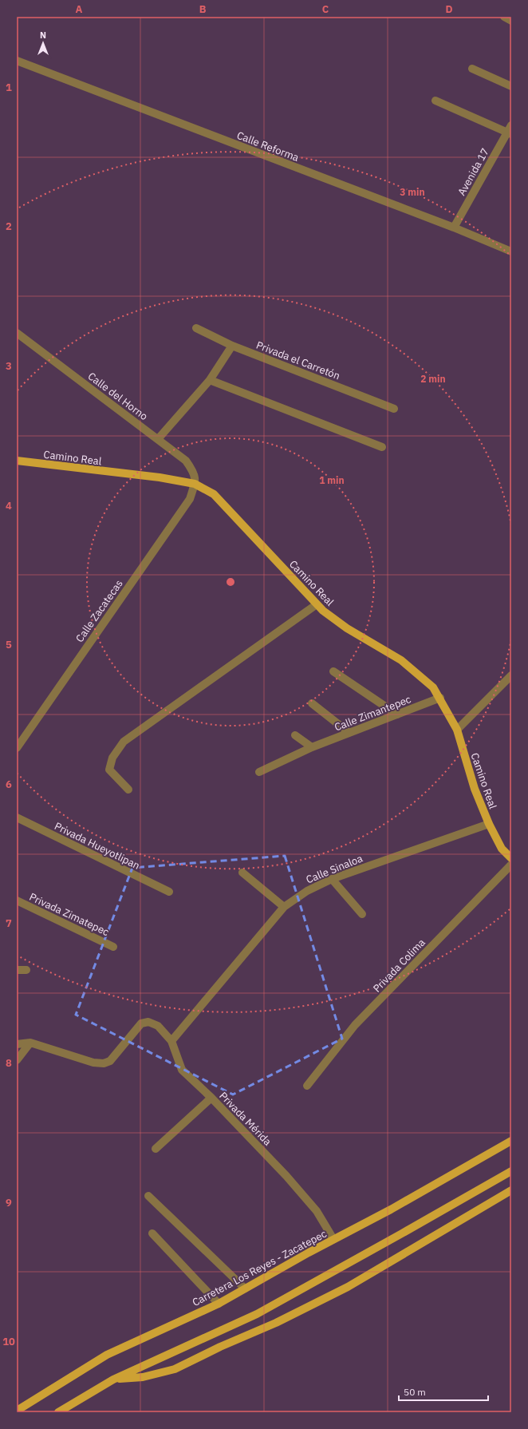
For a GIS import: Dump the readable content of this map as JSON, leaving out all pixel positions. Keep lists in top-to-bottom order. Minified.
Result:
{"streets":{"main road":["Camino Real","Carretera Los Reyes - Zacatepec"],"street":["Calle Reforma","Avenida 17","Privada el Carretón","Calle del Horno","Calle Zacatecas","Calle Zimantepec","Privada Hueyotlipan","Calle Sinaloa","Privada Zimatepec","Privada Colima","Privada Mérida"]},"crossings":[["Calle Reforma","Avenida 17"],["Calle del Horno","Camino Real"],["Calle del Horno","Calle Zacatecas"],["Camino Real","Calle Zacatecas"],["Camino Real","Calle Zimantepec"],["Camino Real","Calle Sinaloa"],["Calle Sinaloa","Privada Mérida"],["Privada Mérida","Carretera Los Reyes - Zacatepec"]],"scale_bar":"50 m","north":"top","grid":{"columns":["A","B","C","D"],"rows":["1","2","3","4","5","6","7","8","9","10"]},"rings":["3 min","2 min","1 min"]}
